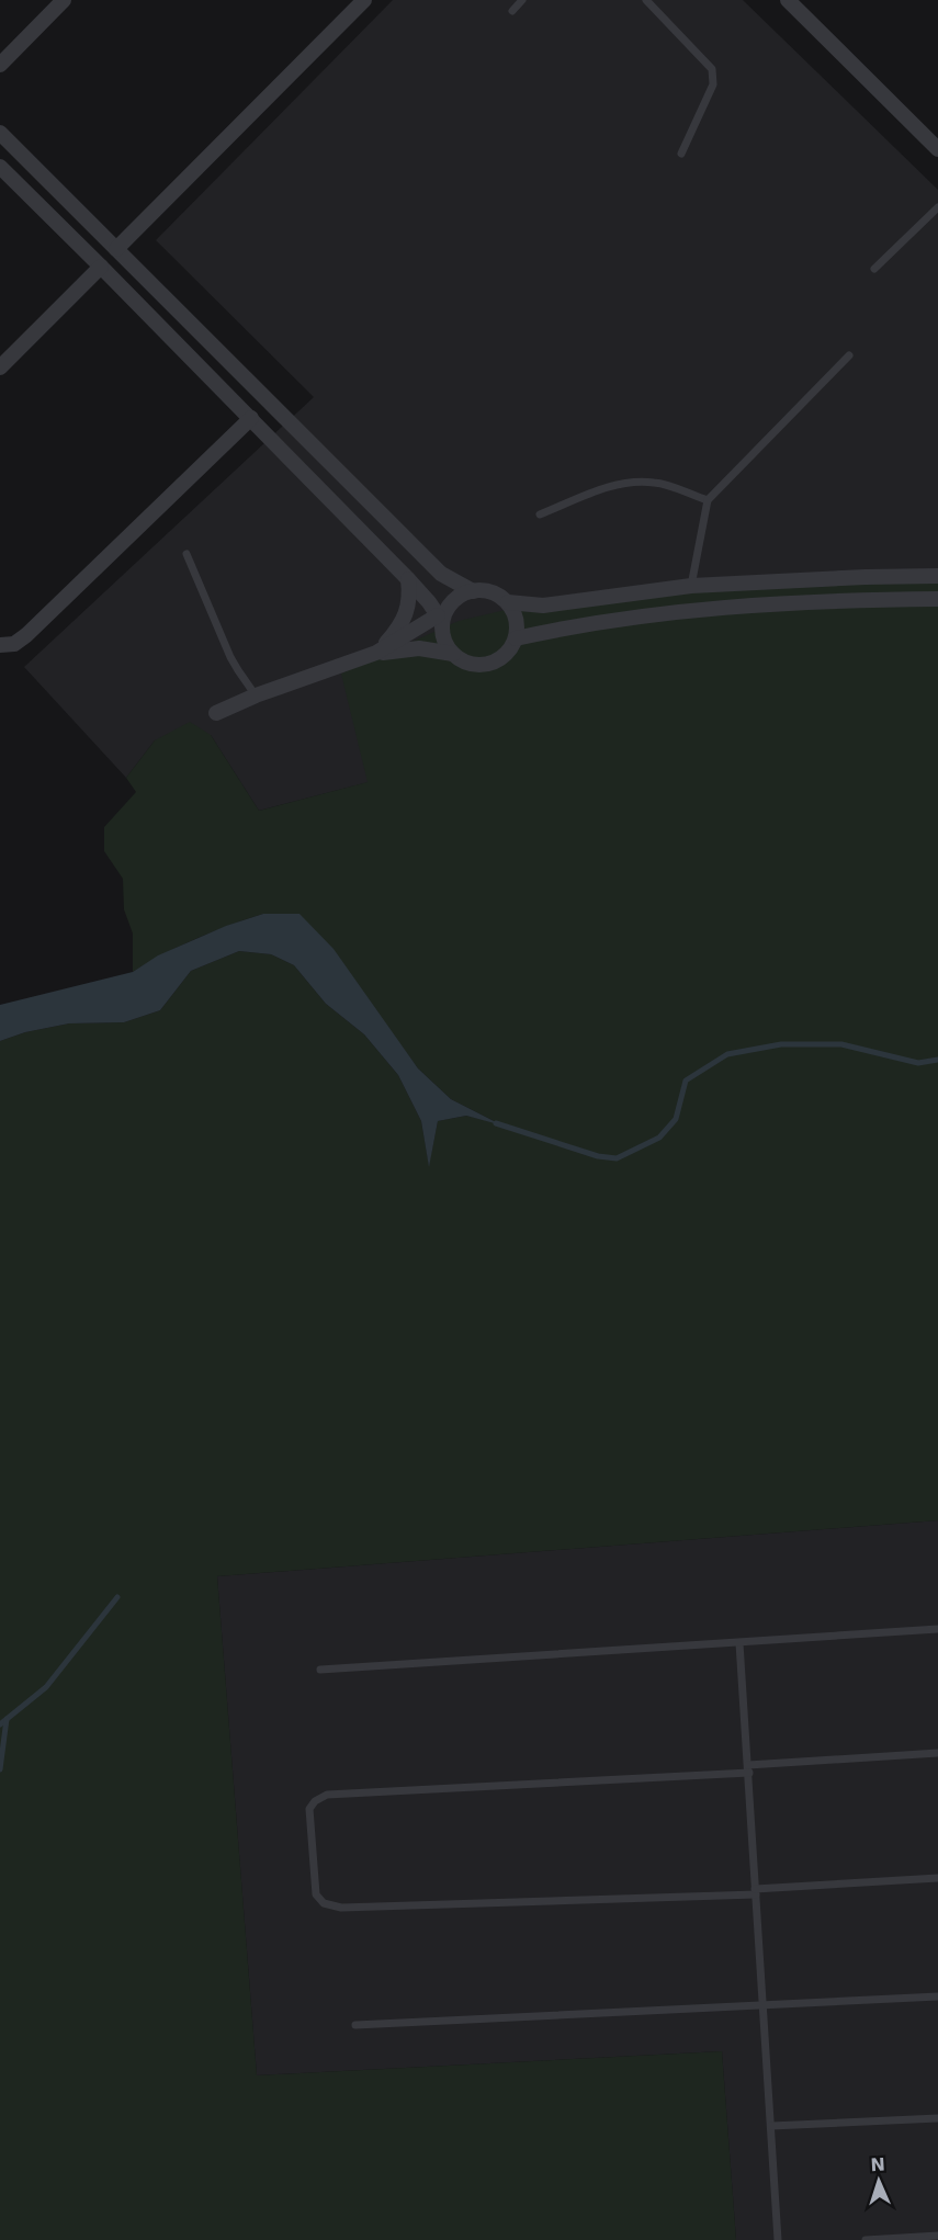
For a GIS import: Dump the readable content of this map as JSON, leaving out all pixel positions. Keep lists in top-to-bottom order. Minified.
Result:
{"north":"top"}
